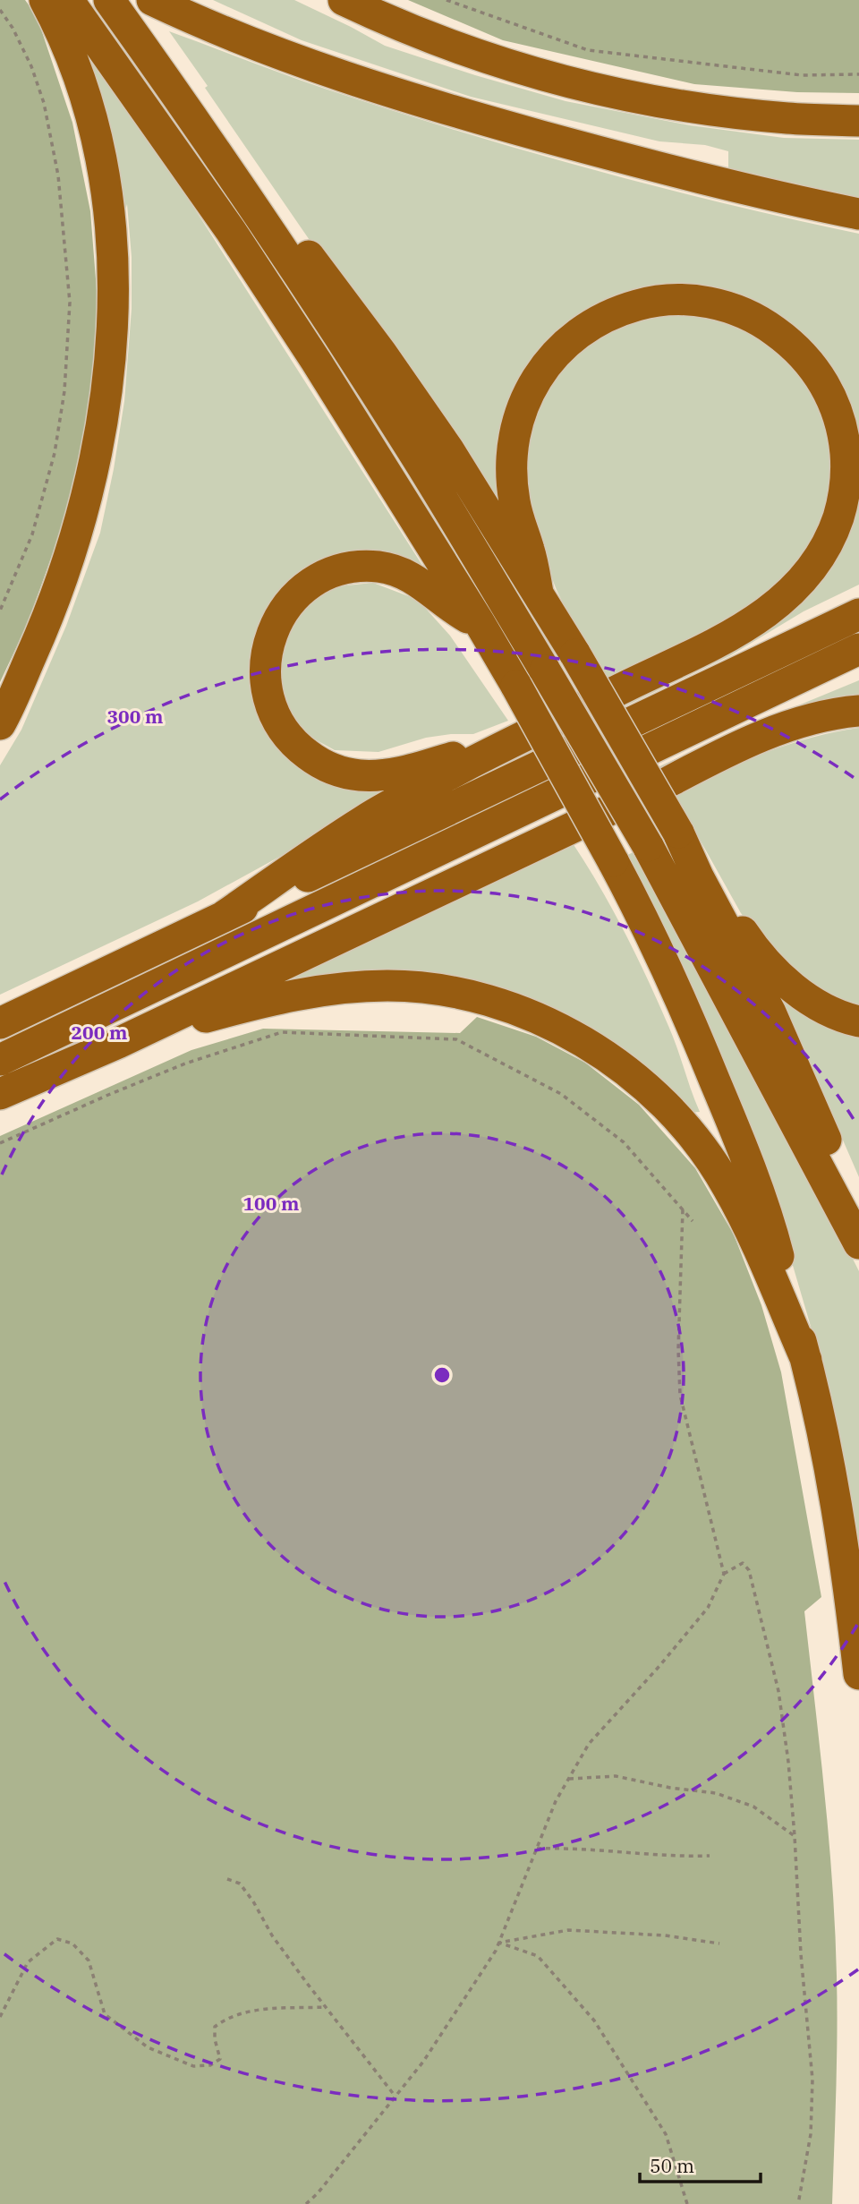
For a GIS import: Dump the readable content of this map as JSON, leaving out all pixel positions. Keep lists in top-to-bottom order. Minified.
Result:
{"scale_bar":"50 m","rings":["300 m","200 m","100 m"]}
